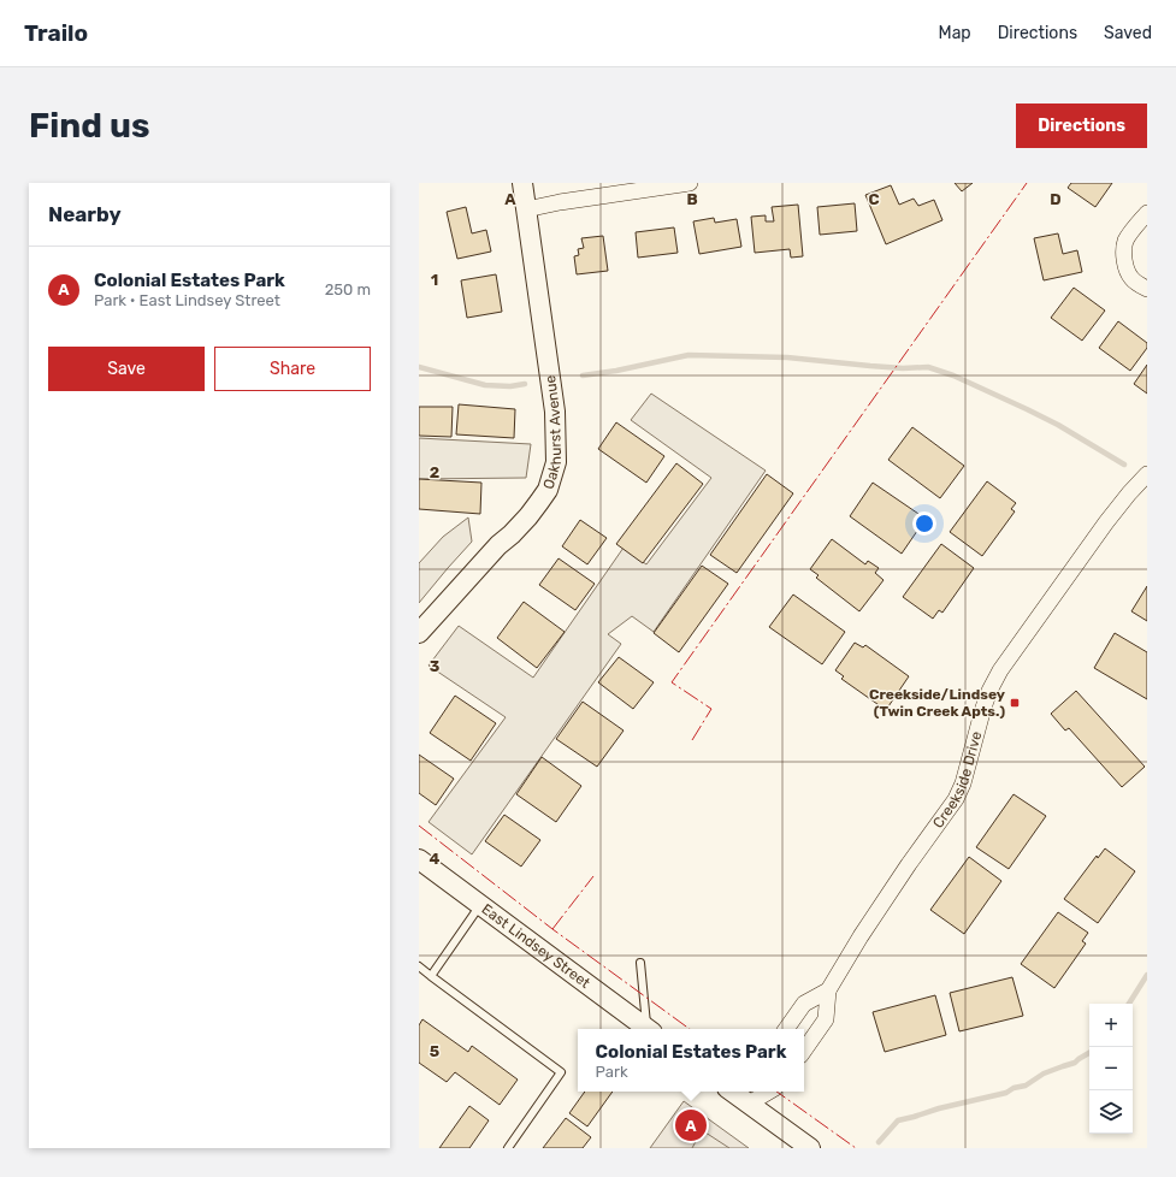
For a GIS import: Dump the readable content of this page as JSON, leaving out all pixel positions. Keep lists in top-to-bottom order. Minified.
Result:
{"streets":{"street":["Oakhurst Avenue","Creekside Drive","East Lindsey Street"]},"places":{"transit":["Creekside/Lindsey (Twin Creek Apts.)"]},"page":{"header":"Trailo","nav":["Map","Directions","Saved"],"buttons":["Directions",["Save","Share"]],"title":"Find us","heading":"Nearby","list":[{"mark":"A","name":"Colonial Estates Park","note":"Park · East Lindsey Street","value":"250 m"}],"map_buttons":["+","−"],"popup":["Colonial Estates Park","Park"],"pins":"A"},"grid":{"columns":["A","B","C","D"],"rows":["1","2","3","4","5"]}}
